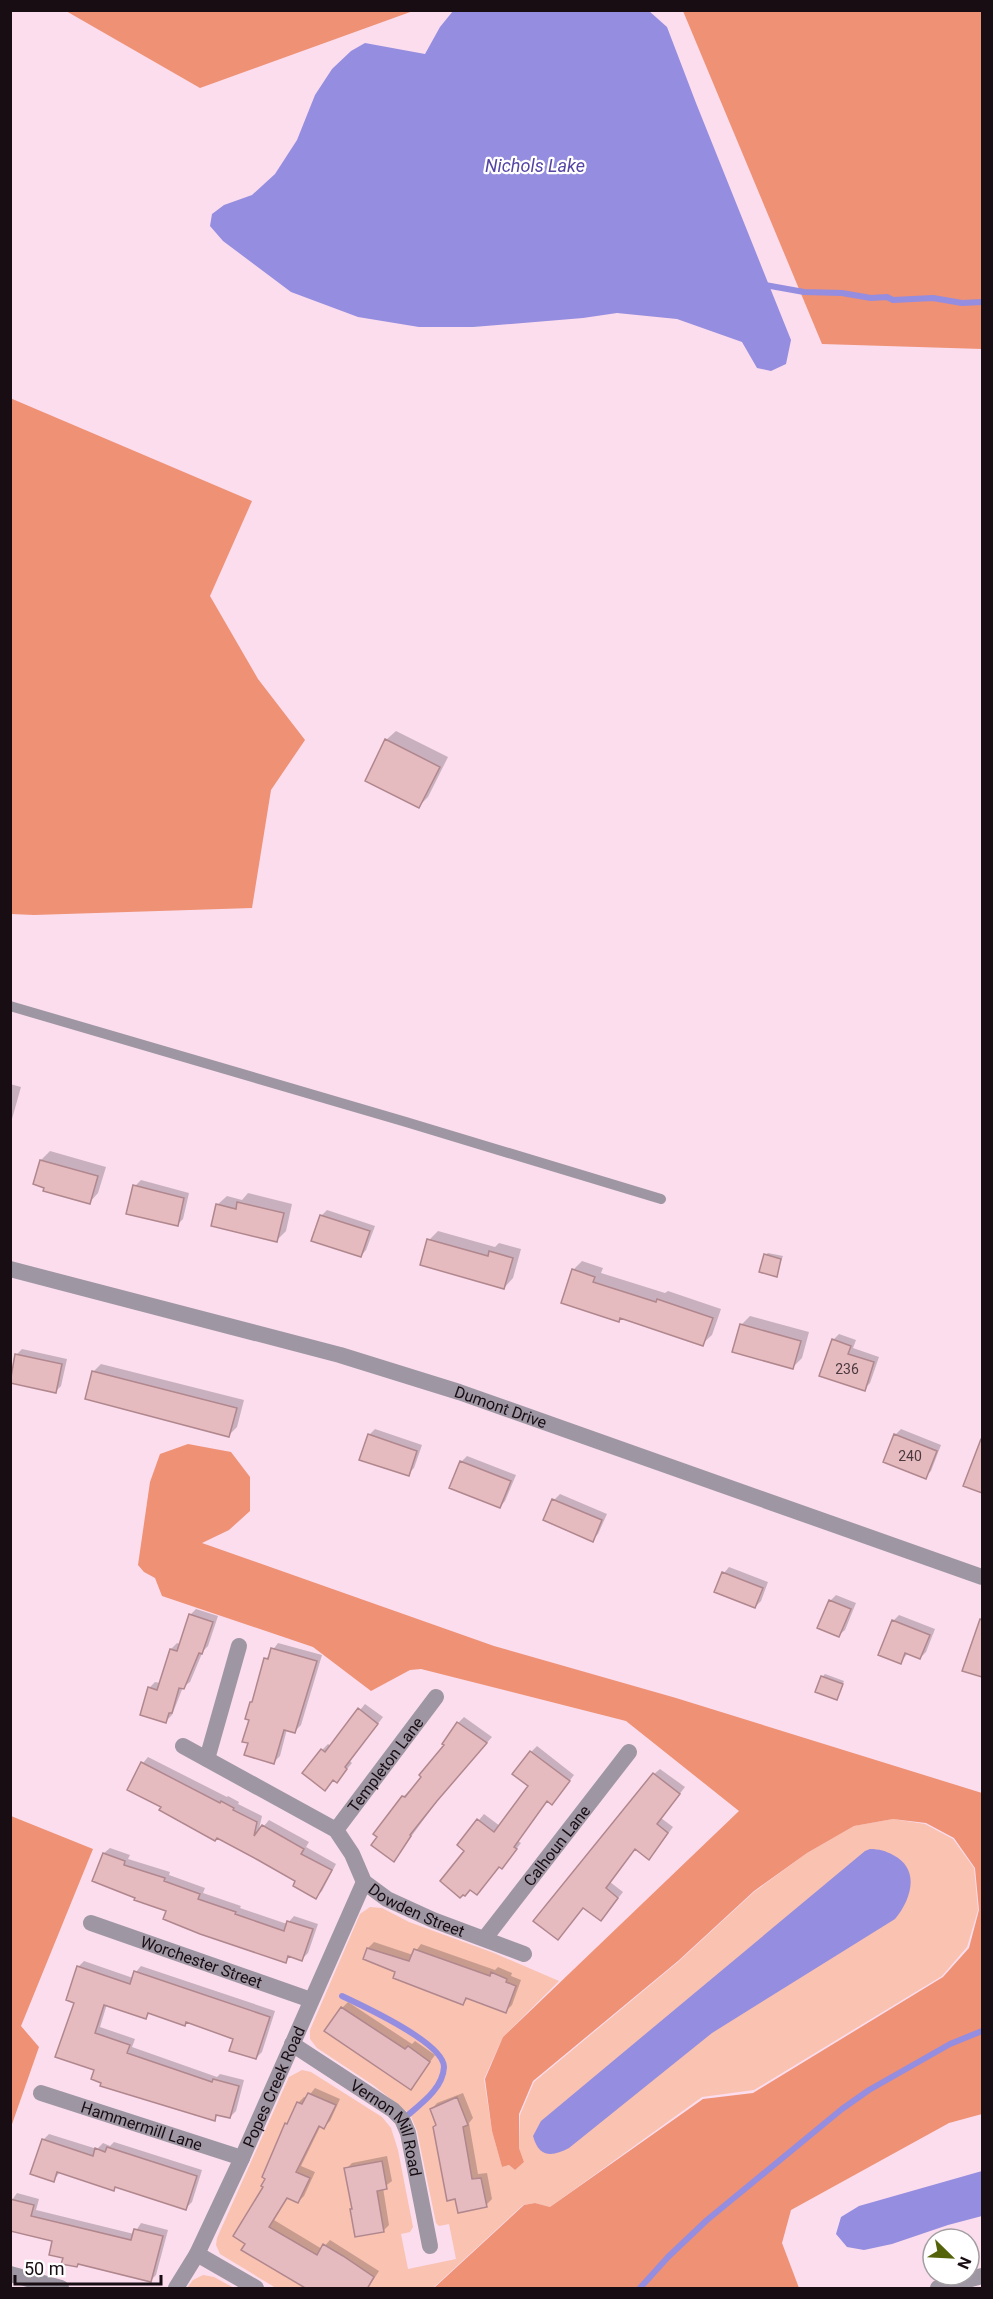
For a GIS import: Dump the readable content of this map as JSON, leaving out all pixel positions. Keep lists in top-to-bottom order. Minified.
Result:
{"streets":{"street":["Dumont Drive","Templeton Lane","Calhoun Lane","Dowden Street","Worchester Street","Popes Creek Road","Hammermill Lane","Vernon Mill Road"]},"crossings":[["Templeton Lane","Dowden Street"],["Calhoun Lane","Dowden Street"],["Dowden Street","Popes Creek Road"],["Worchester Street","Popes Creek Road"],["Popes Creek Road","Hammermill Lane"],["Popes Creek Road","Vernon Mill Road"]],"water":["Nichols Lake"],"house_numbers":["236","240"],"scale_bar":"50 m","north":"bottom right"}
